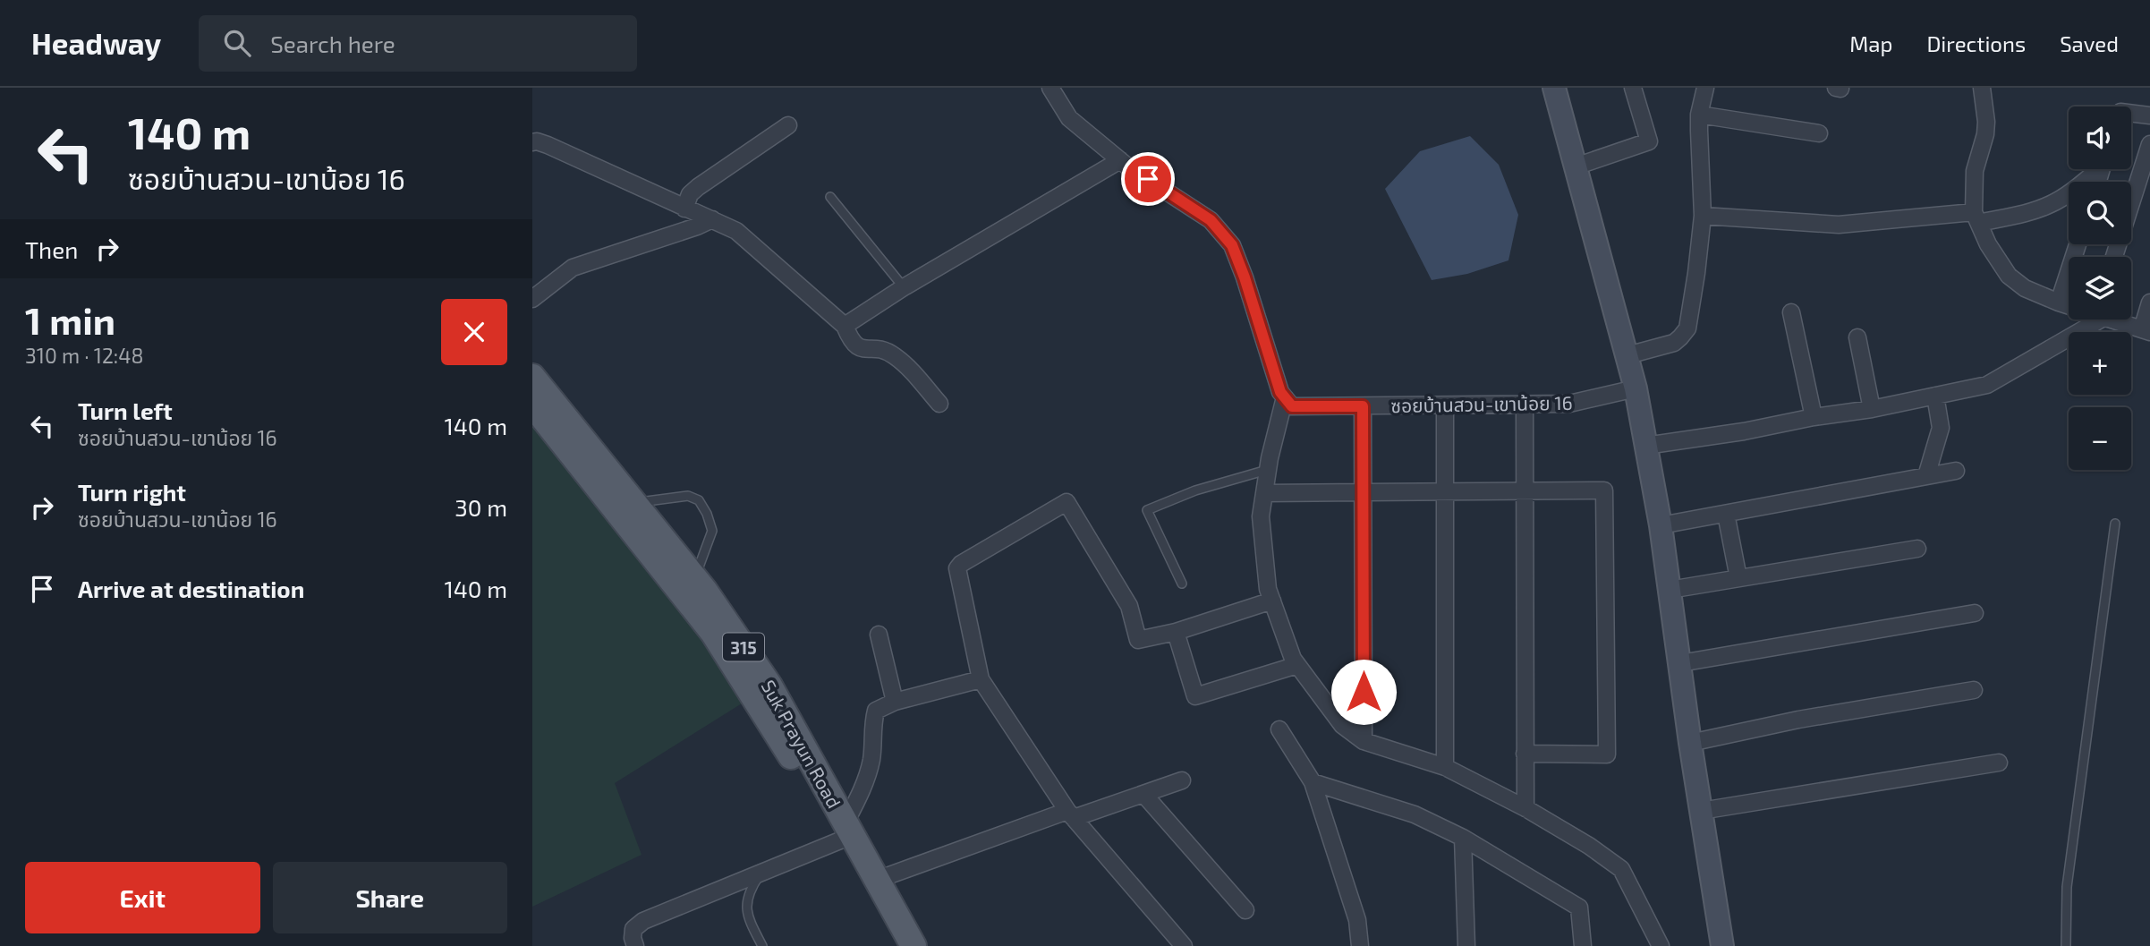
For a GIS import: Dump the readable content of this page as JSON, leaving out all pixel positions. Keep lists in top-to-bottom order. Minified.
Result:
{"streets":{"main road":["315","Suk Prayun Road"],"street":["ซอยบ้านสวน-เขาน้อย 16"]},"page":{"header":"Headway","search":"Search here","nav":["Map","Directions","Saved"],"turn":["140 m","ซอยบ้านสวน-เขาน้อย 16"],"map_buttons":["+","−"],"then":"Then","heading":["1 min","310 m · 12:48"],"list":[{"name":"Turn left","note":"ซอยบ้านสวน-เขาน้อย 16","value":"140 m"},{"name":"Turn right","note":"ซอยบ้านสวน-เขาน้อย 16","value":"30 m"},{"name":"Arrive at destination","value":"140 m"}],"buttons":["Exit","Share"]}}
